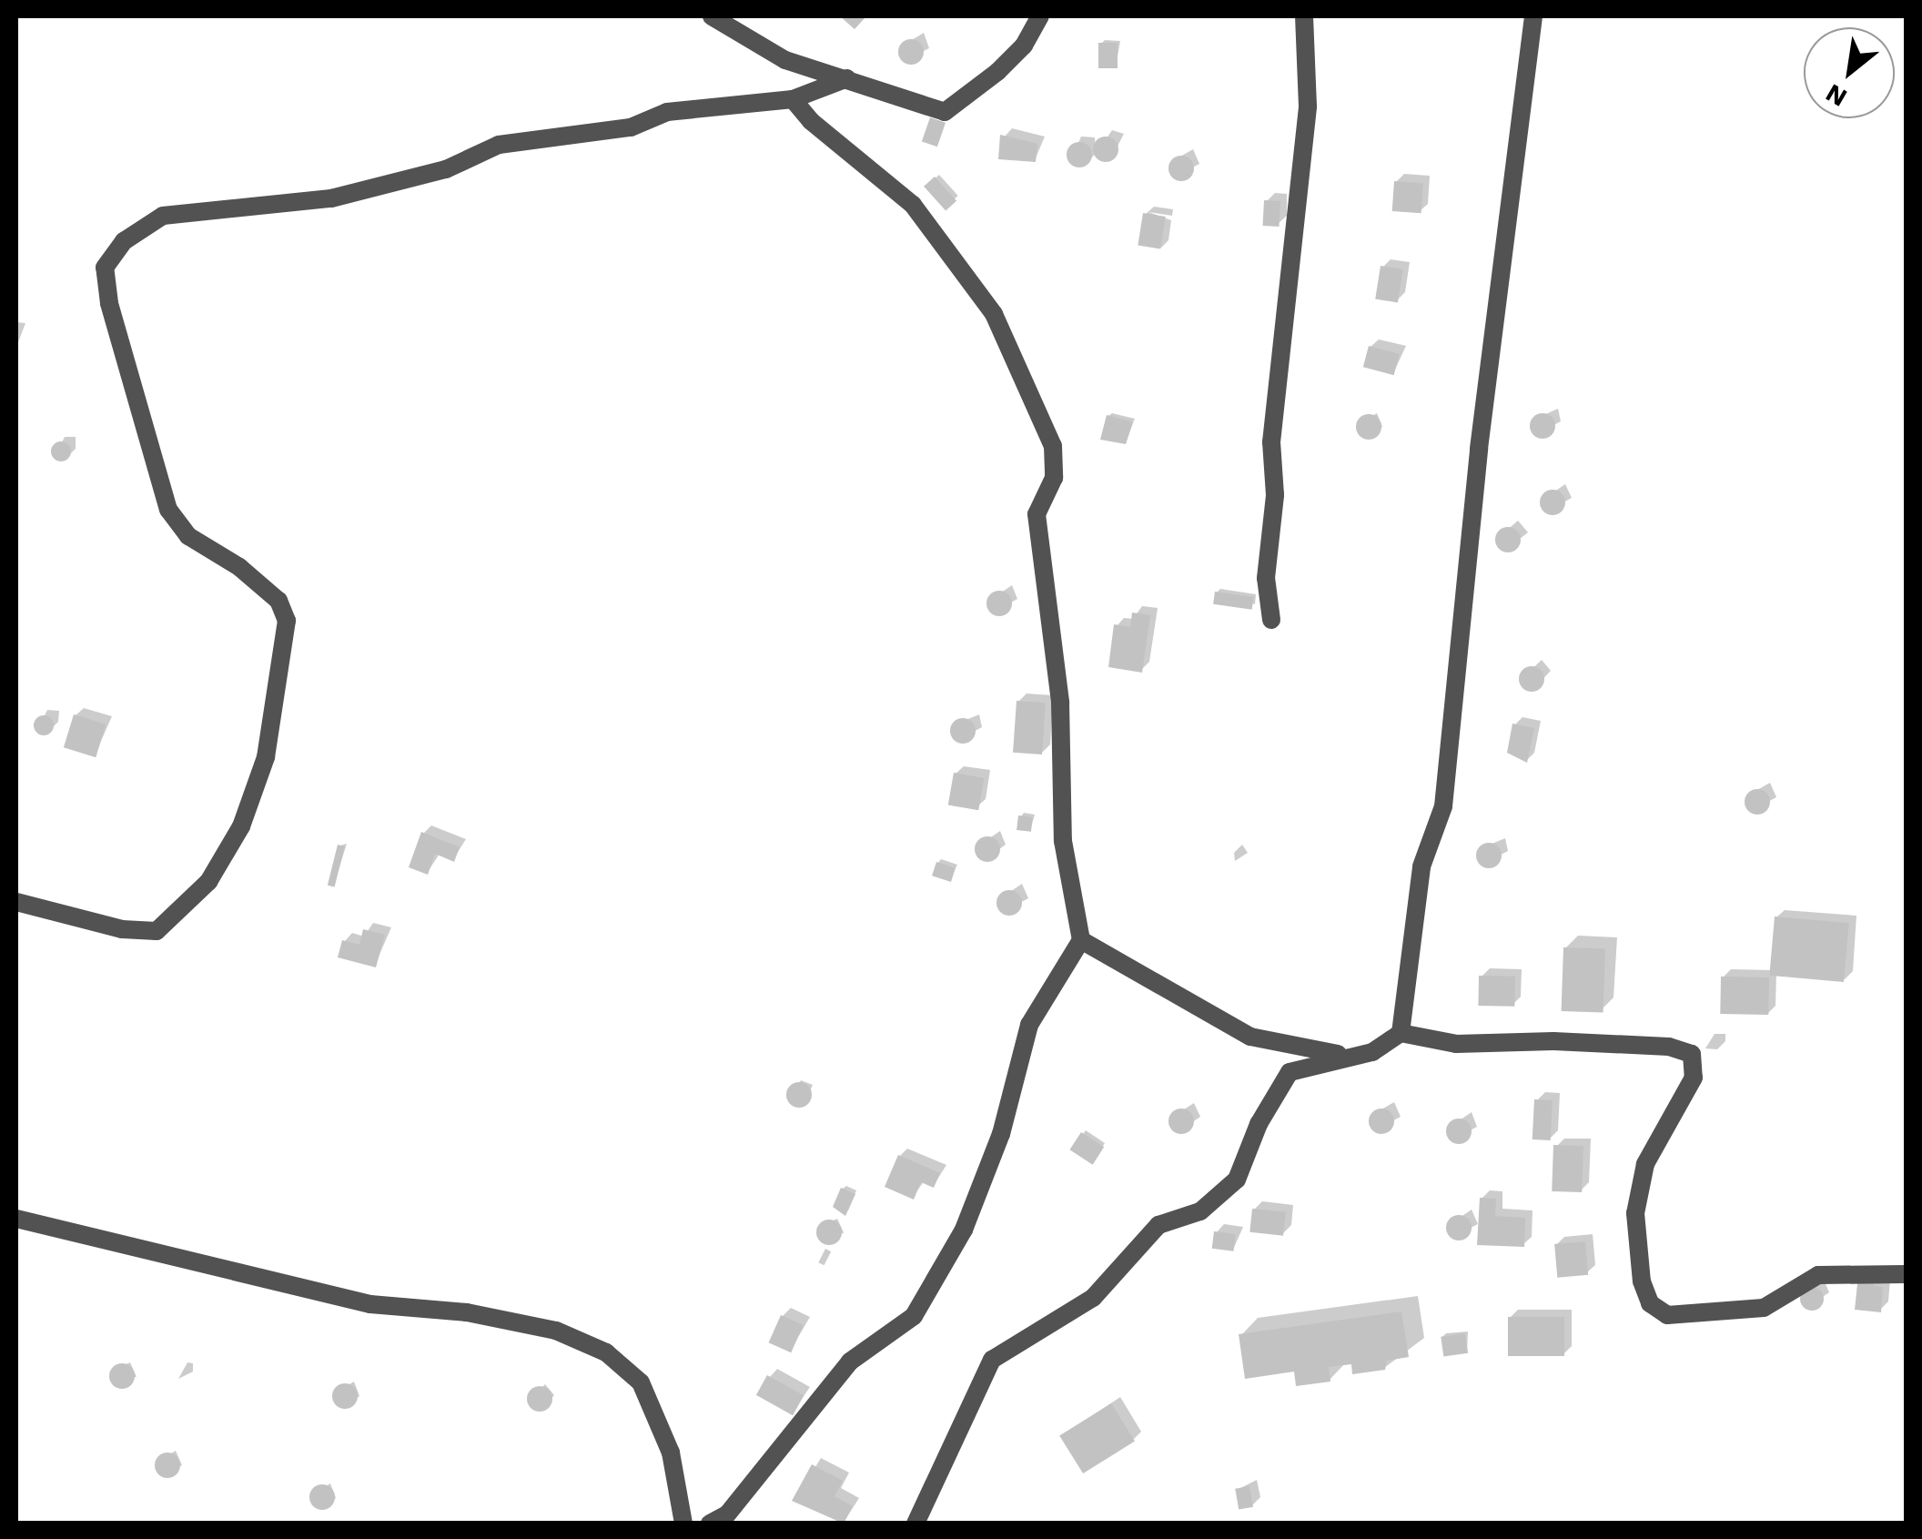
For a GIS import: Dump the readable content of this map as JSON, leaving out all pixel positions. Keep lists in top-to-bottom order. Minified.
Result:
{"north":"bottom left"}
